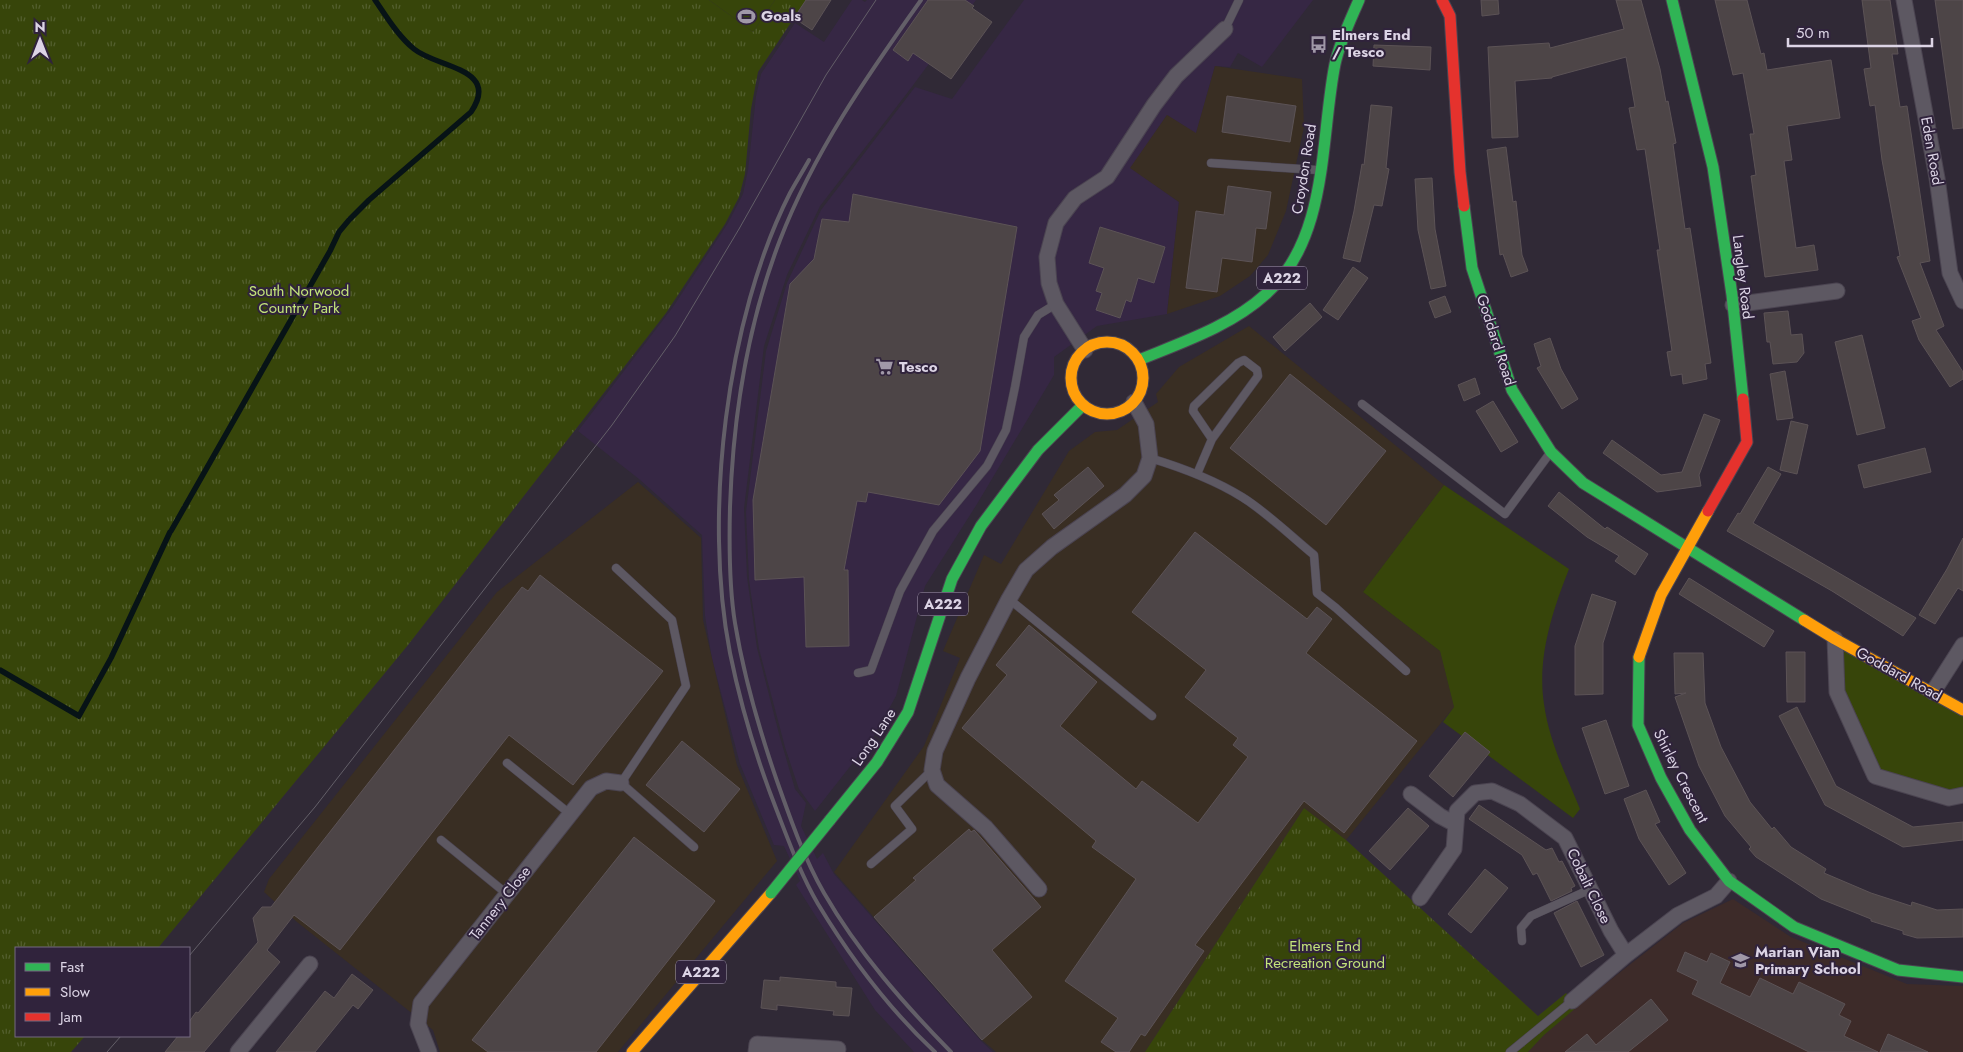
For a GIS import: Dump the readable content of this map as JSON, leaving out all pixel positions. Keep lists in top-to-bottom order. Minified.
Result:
{"streets":{"street":["Eden Road","Croydon Road","Langley Road","A222","Goddard Road","Long Lane","Shirley Crescent","Cobalt Close","Tannery Close"]},"crossings":[["Croydon Road","Long Lane"],["Langley Road","Goddard Road"],["Langley Road","Shirley Crescent"],["Goddard Road","Shirley Crescent"]],"parks":["South Norwood Country Park","Elmers End Recreation Ground"],"places":{"sports":["Goals"],"bus stop":["Elmers End / Tesco"],"supermarket":["Tesco"],"school or university":["Marian Vian Primary School"]},"legend":["Fast","Slow","Jam"],"scale_bar":"50 m","north":"top"}
